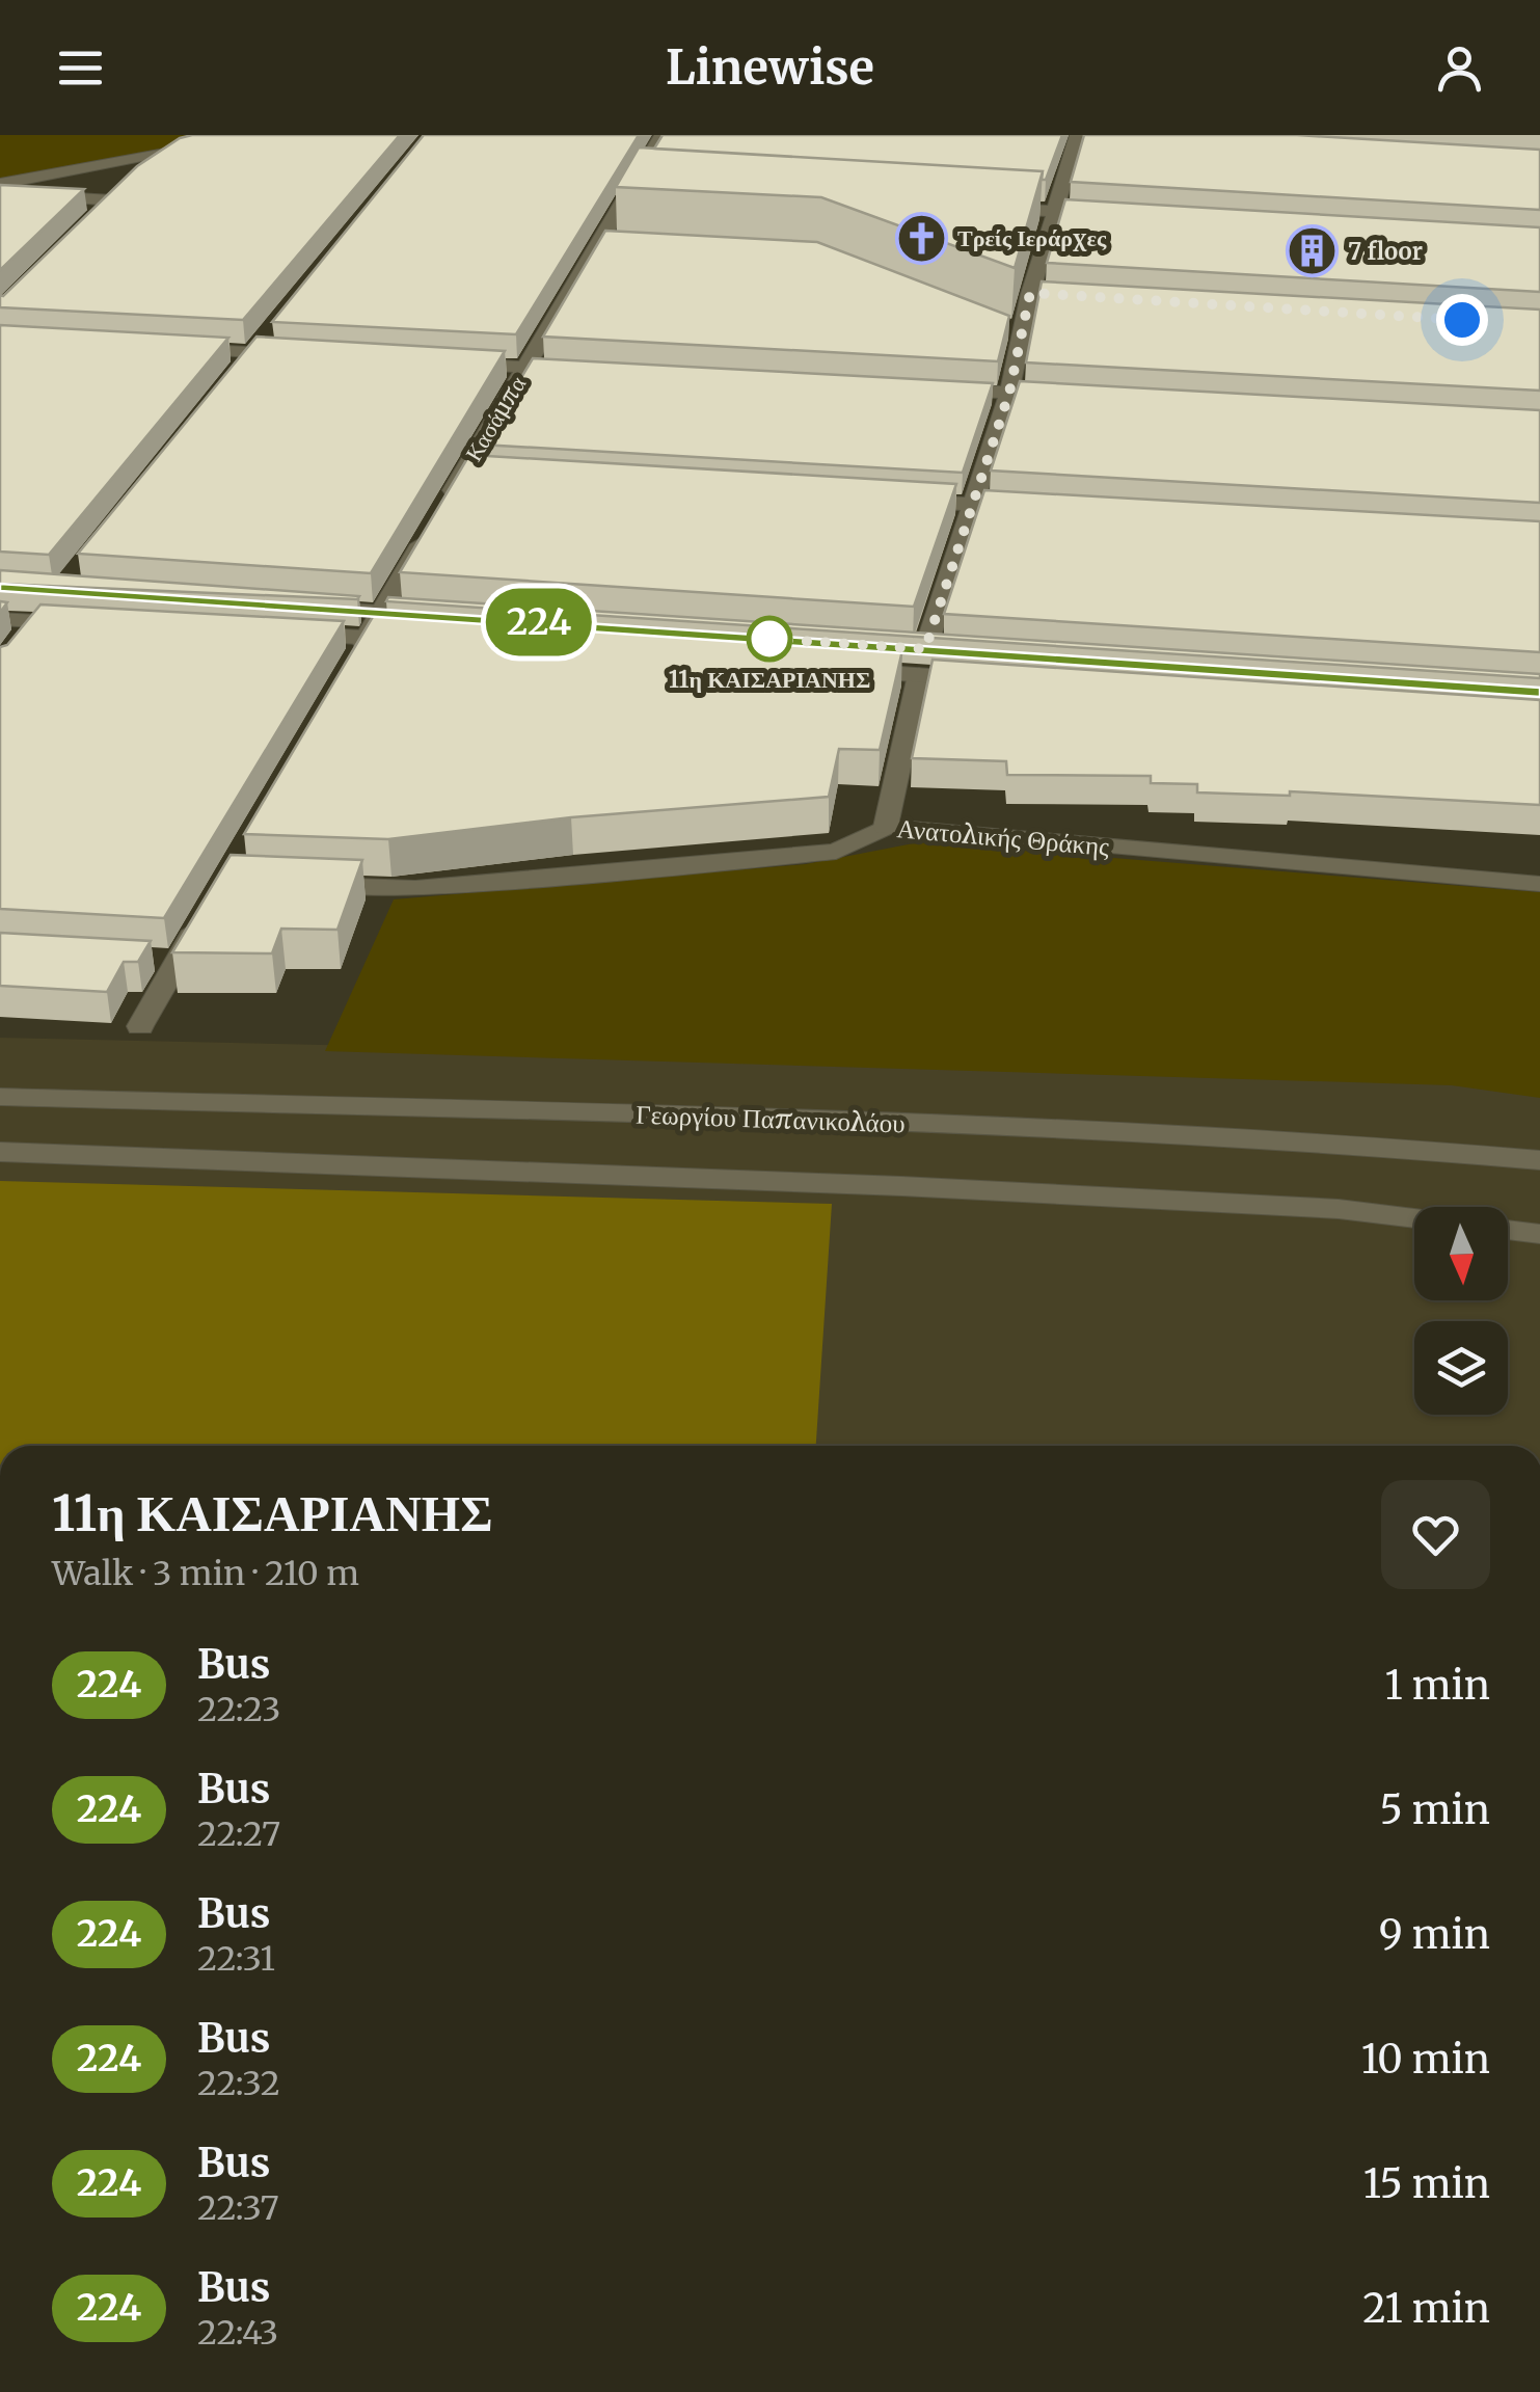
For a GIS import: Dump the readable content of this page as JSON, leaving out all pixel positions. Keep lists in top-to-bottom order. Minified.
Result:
{"streets":{"street":["Κασάμπα","Ανατολικής Θράκης","Γεωργίου Παπανικολάου"]},"places":{"church":["Τρείς Ιεράρχες"],"building":["7 floor"],"other":["11η ΚΑΙΣΑΡΙΑΝΗΣ"]},"lines":["bus line 224"],"north":"bottom","page":{"header":"Linewise","on_map":"224","heading":["11η ΚΑΙΣΑΡΙΑΝΗΣ","Walk · 3 min · 210 m"],"list":[{"mark":"224","name":"Bus","note":"22:23","value":"1 min"},{"mark":"224","name":"Bus","note":"22:27","value":"5 min"},{"mark":"224","name":"Bus","note":"22:31","value":"9 min"},{"mark":"224","name":"Bus","note":"22:32","value":"10 min"},{"mark":"224","name":"Bus","note":"22:37","value":"15 min"},{"mark":"224","name":"Bus","note":"22:43","value":"21 min"}]}}
